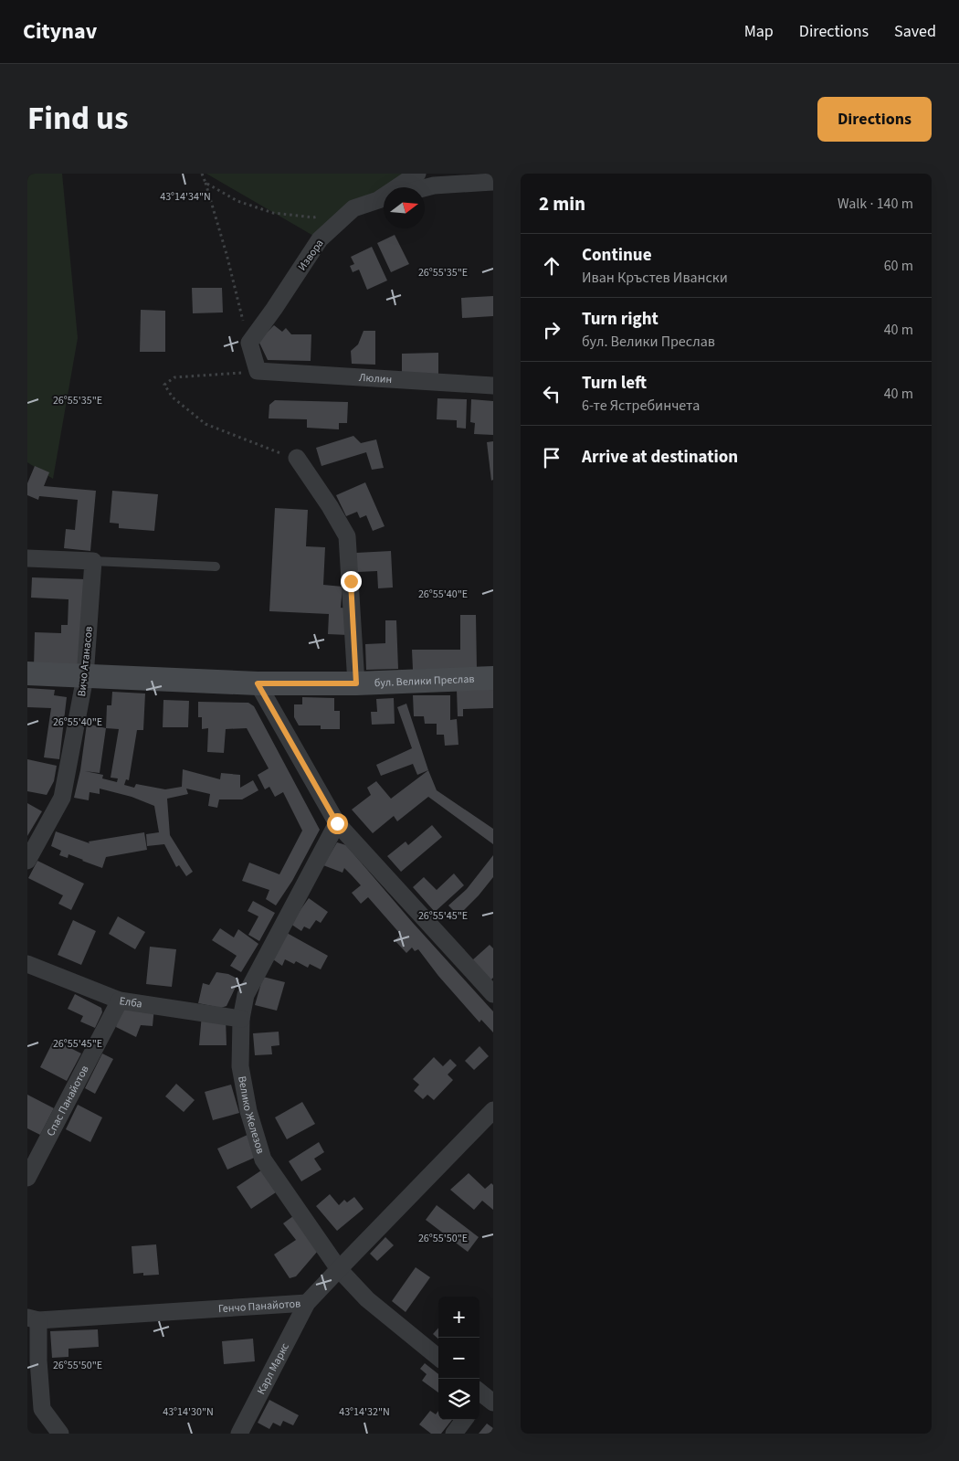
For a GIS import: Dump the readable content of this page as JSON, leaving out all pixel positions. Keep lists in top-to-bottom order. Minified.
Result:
{"streets":{"main road":["бул. Велики Преслав"],"street":["Извора","Люлин","Вичо Атанасов","Елба","Спас Панайотов","Велико Железов","Генчо Панайотов","Карл Маркс"]},"crossings":[["Вичо Атанасов","бул. Велики Преслав"],["Елба","Спас Панайотов"],["Елба","Велико Железов"],["Велико Железов","Генчо Панайотов"],["Генчо Панайотов","Карл Маркс"]],"north":"right","page":{"header":"Citynav","nav":["Map","Directions","Saved"],"title":"Find us","buttons":"Directions","heading":["2 min","Walk · 140 m"],"list":[["Continue","Иван Кръстев Ивански","60 m"],["Turn right","бул. Велики Преслав","40 m"],["Turn left","6-те Ястребинчета","40 m"],"Arrive at destination"],"map_buttons":["+","−"]},"coordinates":["43°14'34\"N","26°55'35\"E","26°55'40\"E","26°55'45\"E","26°55'50\"E","43°14'30\"N","43°14'32\"N"]}
